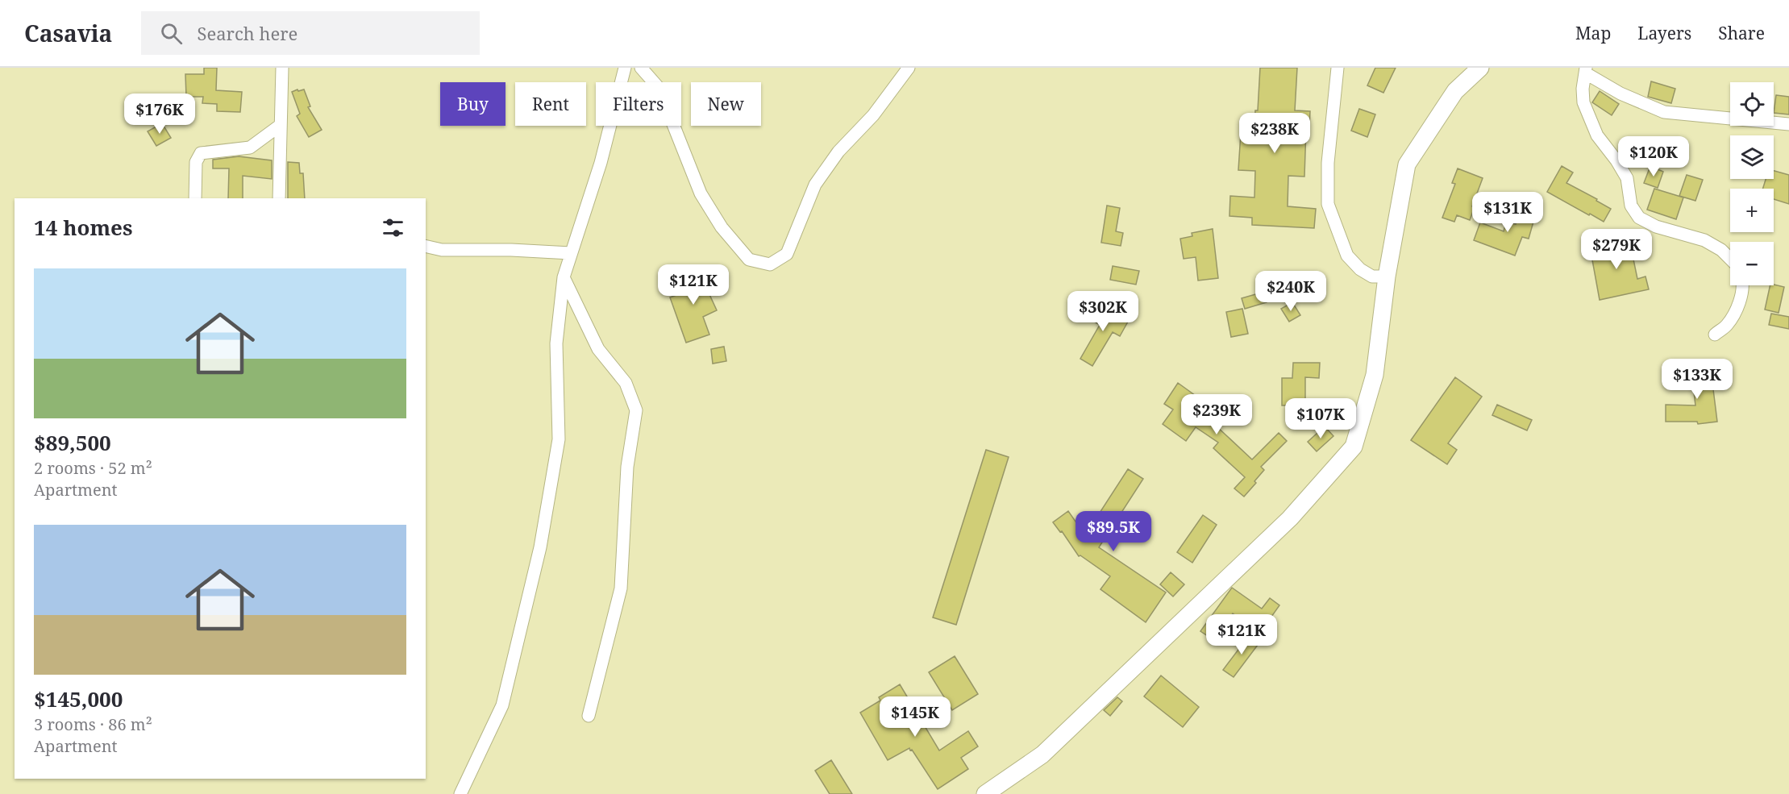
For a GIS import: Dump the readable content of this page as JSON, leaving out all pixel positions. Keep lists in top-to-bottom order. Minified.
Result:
{"page":{"header":"Casavia","search":"Search here","nav":["Map","Layers","Share"],"map_buttons":["+","−"],"chip":["Buy","Rent","Filters","New"],"price":["$176K","$238K","$120K","$131K","$279K","$121K","$240K","$302K","$133K","$239K","$107K","$89.5K","$121K","$145K"],"heading":"14 homes","list":[{"name":"$89,500","note":"2 rooms · 52 m² · Apartment"},{"name":"$145,000","note":"3 rooms · 86 m² · Apartment"}]}}
